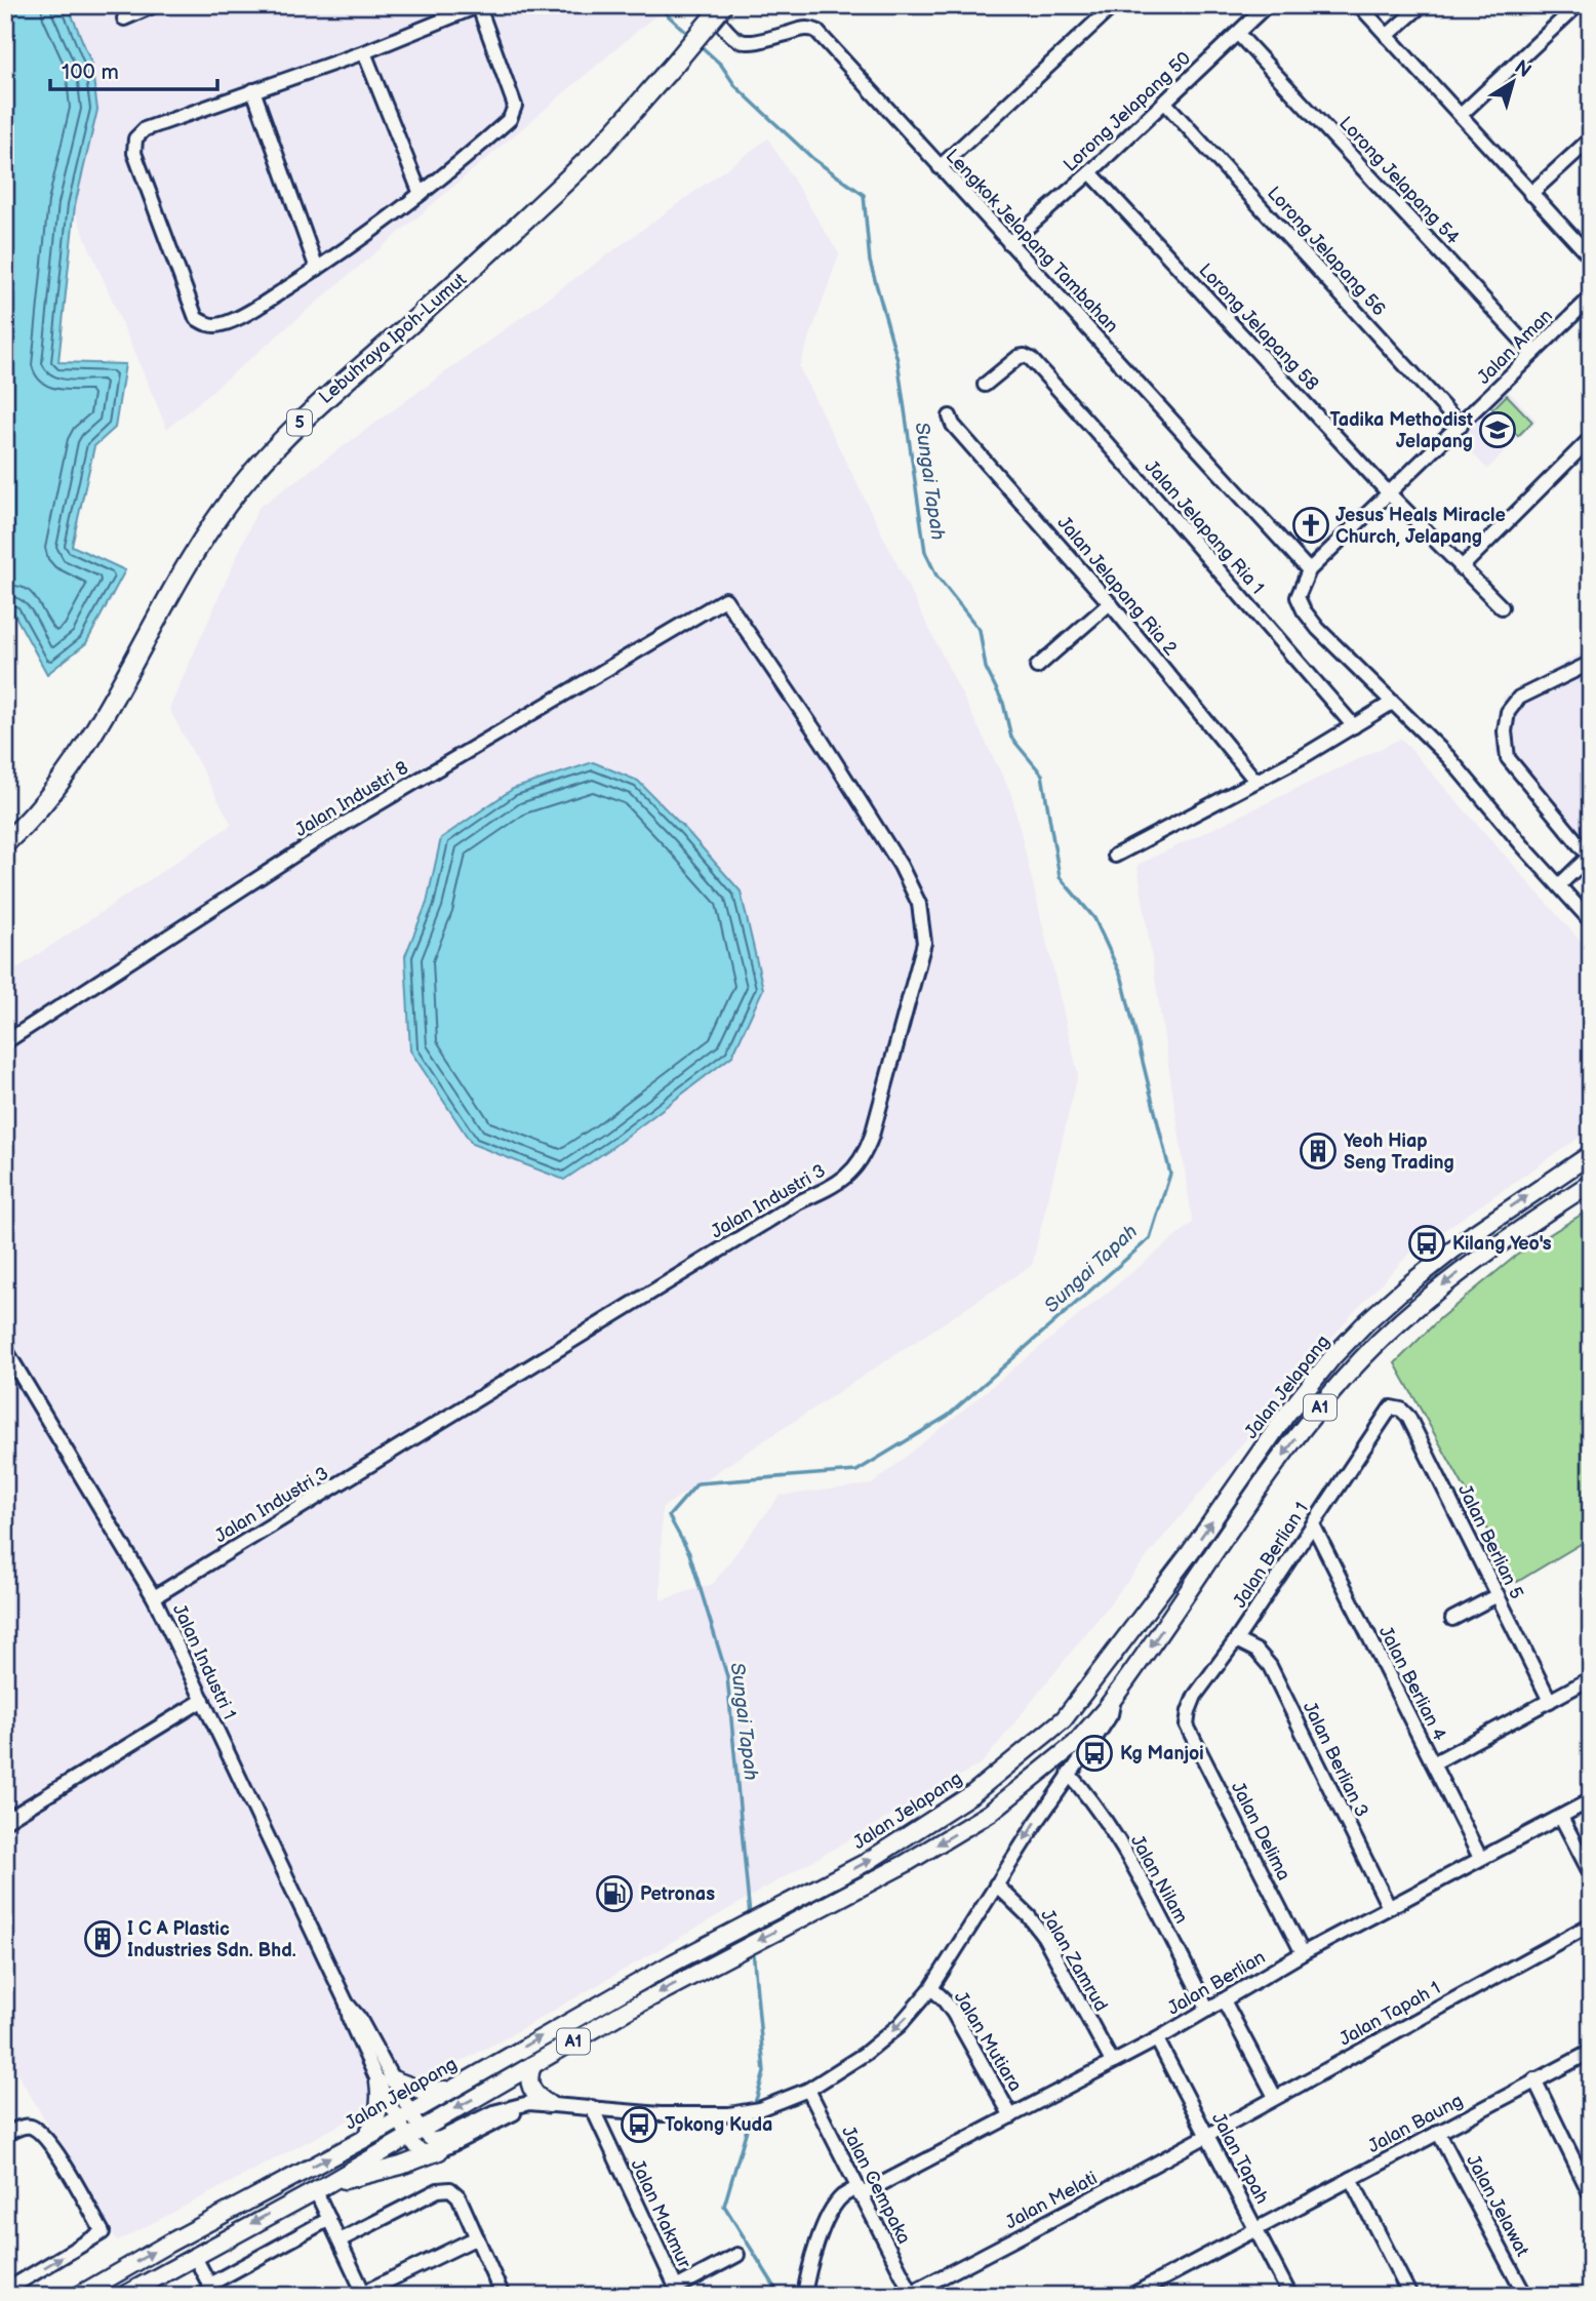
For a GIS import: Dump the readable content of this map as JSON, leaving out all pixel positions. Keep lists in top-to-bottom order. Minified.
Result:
{"streets":{"highway":["Lebuhraya Ipoh-Lumut","5"],"main road":["Jalan Jelapang","A1"],"street":["Lorong Jelapang 50","Lorong Jelapang 54","Lengkok Jelapang Tambahan","Lorong Jelapang 56","Lorong Jelapang 58","Jalan Aman","Jalan Jelapang Ria 1","Jalan Jelapang Ria 2","Jalan Industri 8","Jalan Industri 3","Jalan Berlian 5","Jalan Berlian 1","Jalan Industri 1","Jalan Berlian 4","Jalan Berlian 3","Jalan Delima","Jalan Nilam","Jalan Zamrud","Jalan Berlian","Jalan Tapah 1","Jalan Mutiara","Jalan Baung","Jalan Tapah","Jalan Cempaka","Jalan Melati","Jalan Jelawat","Jalan Makmur"]},"crossings":[["Lorong Jelapang 50","Lorong Jelapang 54"],["Lorong Jelapang 50","Lengkok Jelapang Tambahan"],["Lorong Jelapang 50","Lorong Jelapang 56"],["Lorong Jelapang 50","Lorong Jelapang 58"],["Lorong Jelapang 54","Jalan Aman"],["Lengkok Jelapang Tambahan","Jalan Aman"],["Lorong Jelapang 56","Jalan Aman"],["Lorong Jelapang 58","Jalan Aman"],["Jalan Industri 8","Jalan Industri 3"],["Jalan Industri 3","Jalan Industri 1"],["Jalan Jelapang","Jalan Industri 1"],["A1","Jalan Industri 1"],["Jalan Berlian 5","Jalan Berlian 1"],["Jalan Berlian 1","Jalan Berlian 4"],["Jalan Berlian 1","Jalan Berlian 3"],["Jalan Berlian 1","Jalan Delima"],["Jalan Berlian 4","Jalan Berlian"],["Jalan Berlian 3","Jalan Berlian"],["Jalan Delima","Jalan Berlian"],["Jalan Nilam","Jalan Berlian"],["Jalan Zamrud","Jalan Berlian"],["Jalan Berlian","Jalan Mutiara"],["Jalan Berlian","Jalan Tapah"],["Jalan Berlian","Jalan Cempaka"],["Jalan Tapah 1","Jalan Tapah"],["Jalan Tapah 1","Jalan Melati"],["Jalan Baung","Jalan Tapah"],["Jalan Baung","Jalan Jelawat"],["Jalan Tapah","Jalan Melati"],["Jalan Cempaka","Jalan Melati"]],"water":["Sungai Tapah"],"places":{"school or university":["Tadika Methodist Jelapang"],"church":["Jesus Heals Miracle Church, Jelapang"],"building":["Yeoh Hiap Seng Trading","I C A Plastic Industries Sdn. Bhd."],"bus stop":["Kilang Yeo's","Kg Manjoi","Tokong Kuda"],"fuel station":["Petronas"]},"scale_bar":"100 m","north":"top right"}
